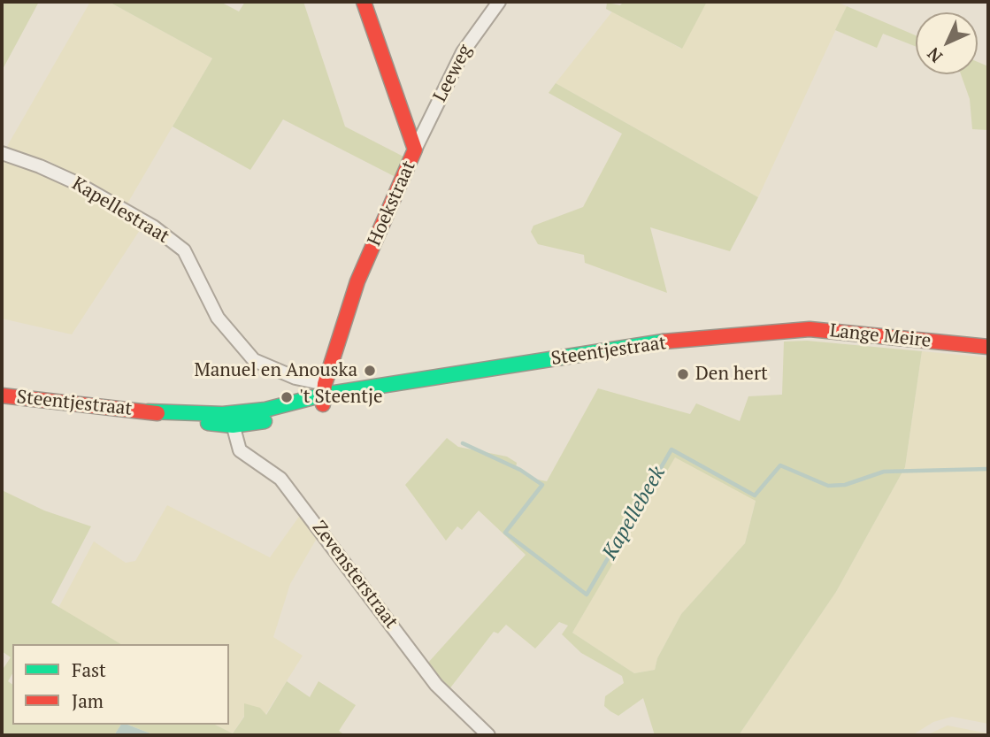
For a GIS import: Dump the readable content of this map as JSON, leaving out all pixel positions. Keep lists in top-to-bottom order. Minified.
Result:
{"streets":{"street":["Leeweg","Hoekstraat","Kapellestraat","Lange Meire","Steentjestraat","Zevensterstraat"]},"crossings":[["Leeweg","Hoekstraat"],["Hoekstraat","Kapellestraat"],["Hoekstraat","Steentjestraat"],["Kapellestraat","Steentjestraat"],["Lange Meire","Steentjestraat"],["Steentjestraat","Zevensterstraat"]],"water":["Kapellebeek"],"places":["Manuel en Anouska","Den hert","'t Steentje"],"legend":["Fast","Jam"],"north":"bottom left"}
